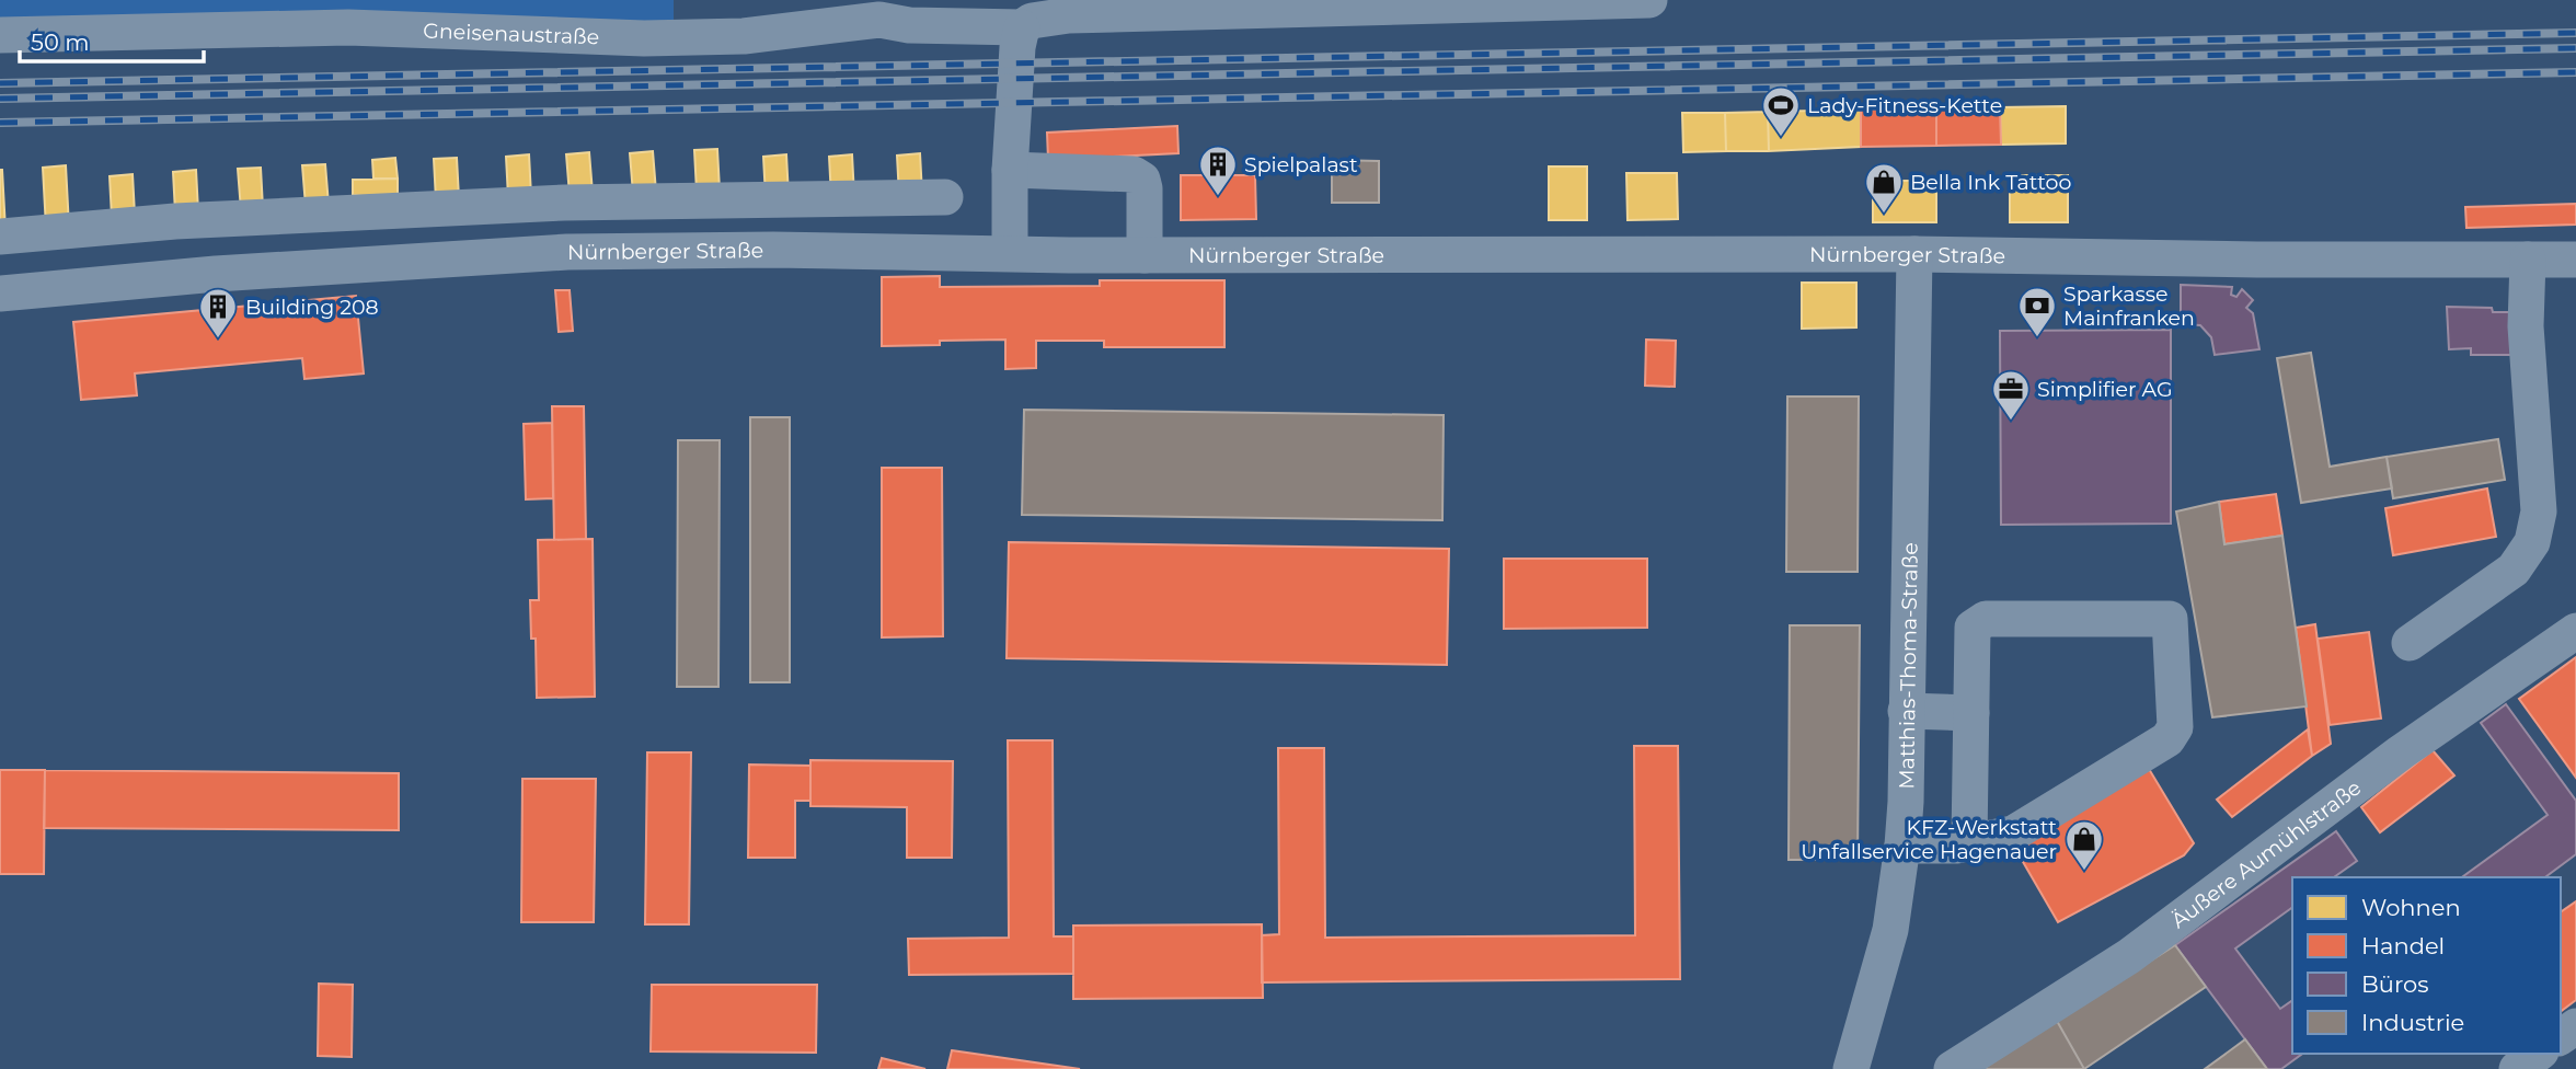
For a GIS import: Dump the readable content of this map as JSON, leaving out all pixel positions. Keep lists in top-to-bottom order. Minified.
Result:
{"streets":{"street":["Gneisenaustraße","Nürnberger Straße","Matthias-Thoma-Straße","Äußere Aumühlstraße"]},"crossings":[["Nürnberger Straße","Matthias-Thoma-Straße"]],"places":{"sports":["Lady-Fitness-Kette"],"building":["Spielpalast","Building 208"],"shop":["Bella Ink Tattoo","KFZ-Werkstatt Unfallservice Hagenauer"],"bank":["Sparkasse Mainfranken"],"office":["Simplifier AG"]},"legend":["Wohnen","Handel","Büros","Industrie"],"scale_bar":"50 m"}
